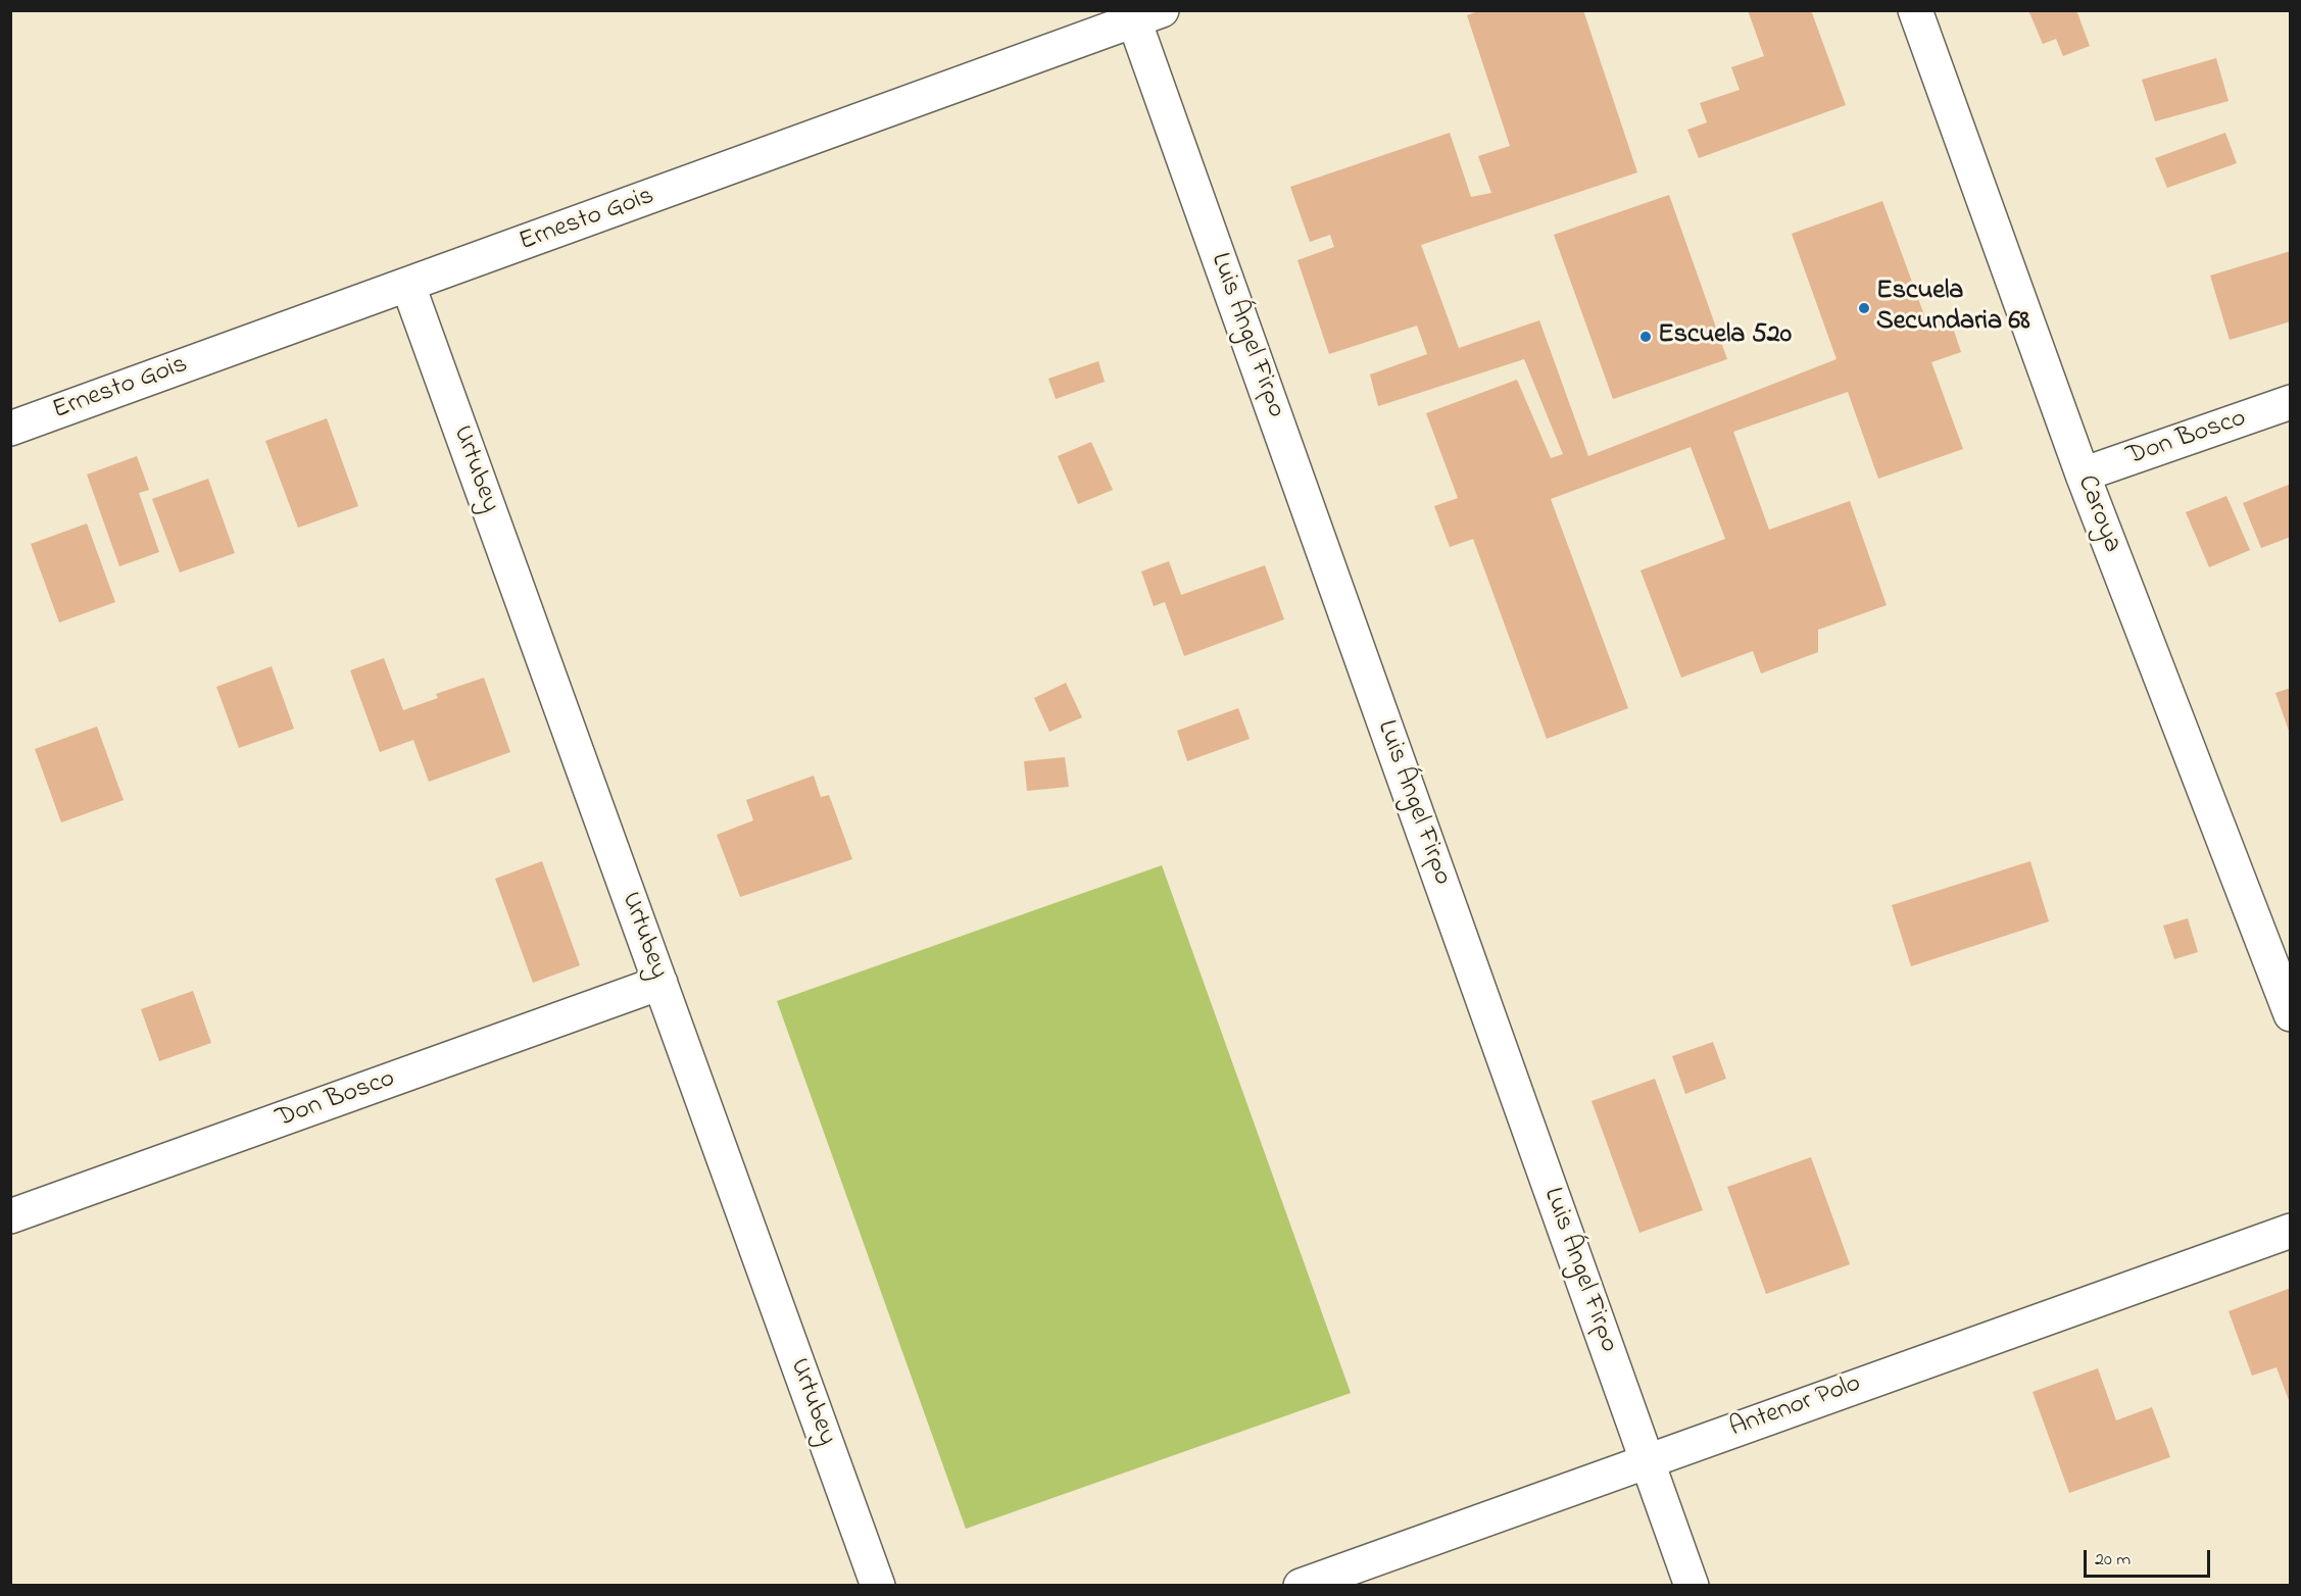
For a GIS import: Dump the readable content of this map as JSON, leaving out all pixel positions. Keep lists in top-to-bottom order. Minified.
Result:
{"streets":{"street":["Ernesto Gois","Luis Ángel Firpo","Don Bosco","Urtubey","Caroya","Antenor Polo"]},"crossings":[["Ernesto Gois","Luis Ángel Firpo"],["Ernesto Gois","Urtubey"],["Luis Ángel Firpo","Antenor Polo"],["Don Bosco","Urtubey"],["Don Bosco","Caroya"]],"places":["Escuela Secundaria 68","Escuela 520"],"scale_bar":"20 m"}
